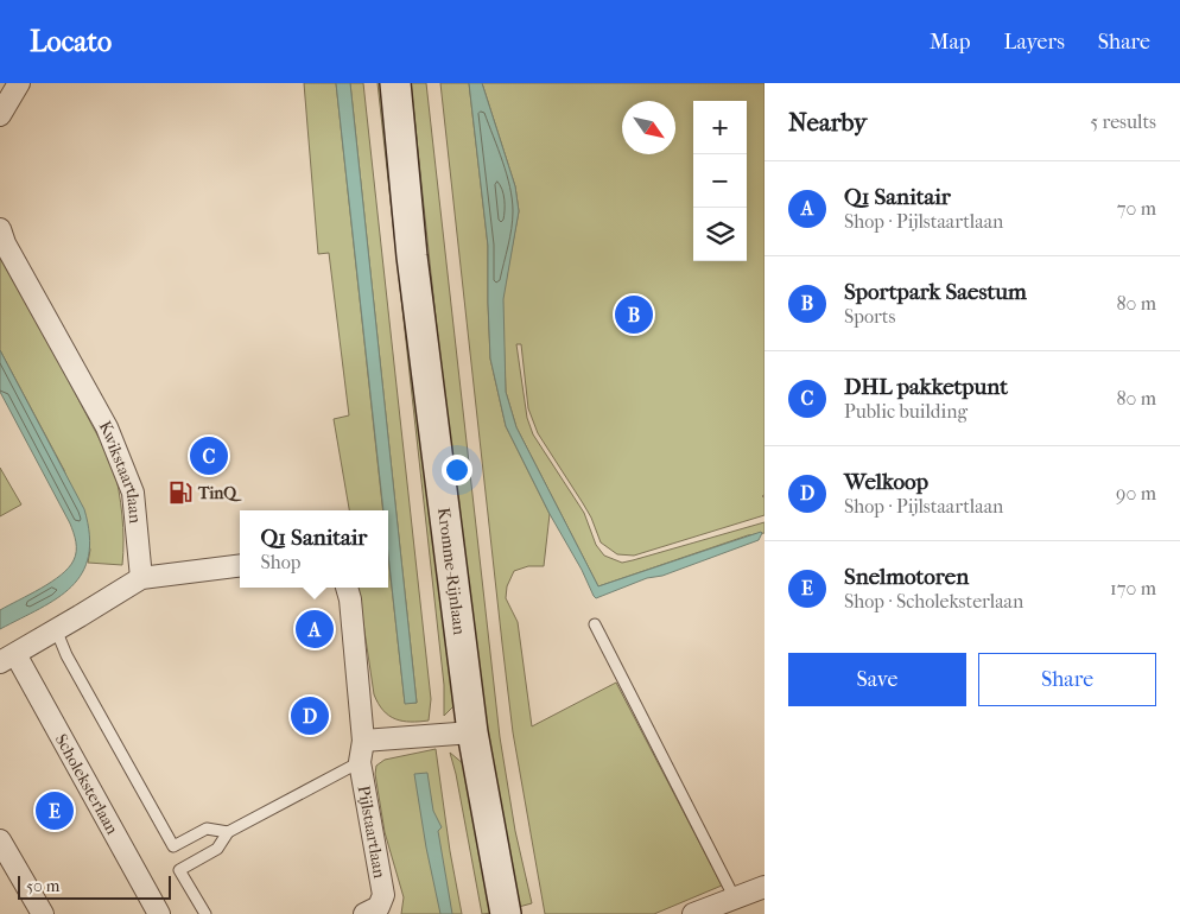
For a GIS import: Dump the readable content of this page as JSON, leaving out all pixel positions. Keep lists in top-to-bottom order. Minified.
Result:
{"streets":{"street":["Kwikstaartlaan","Kromme-Rijnlaan","Scholeksterlaan","Pijlstaartlaan"]},"places":{"fuel station":["TinQ"]},"scale_bar":"50 m","north":"bottom right","page":{"header":"Locato","nav":["Map","Layers","Share"],"heading":["Nearby","5 results"],"map_buttons":["+","−"],"list":[{"mark":"A","name":"Q1 Sanitair","note":"Shop · Pijlstaartlaan","value":"70 m"},{"mark":"B","name":"Sportpark Saestum","note":"Sports","value":"80 m"},{"mark":"C","name":"DHL pakketpunt","note":"Public building","value":"80 m"},{"mark":"D","name":"Welkoop","note":"Shop · Pijlstaartlaan","value":"90 m"},{"mark":"E","name":"Snelmotoren","note":"Shop · Scholeksterlaan","value":"170 m"}],"pins":["B","C","A","D","E"],"popup":["Q1 Sanitair","Shop"],"buttons":["Save","Share"],"scale":"50 m"}}
